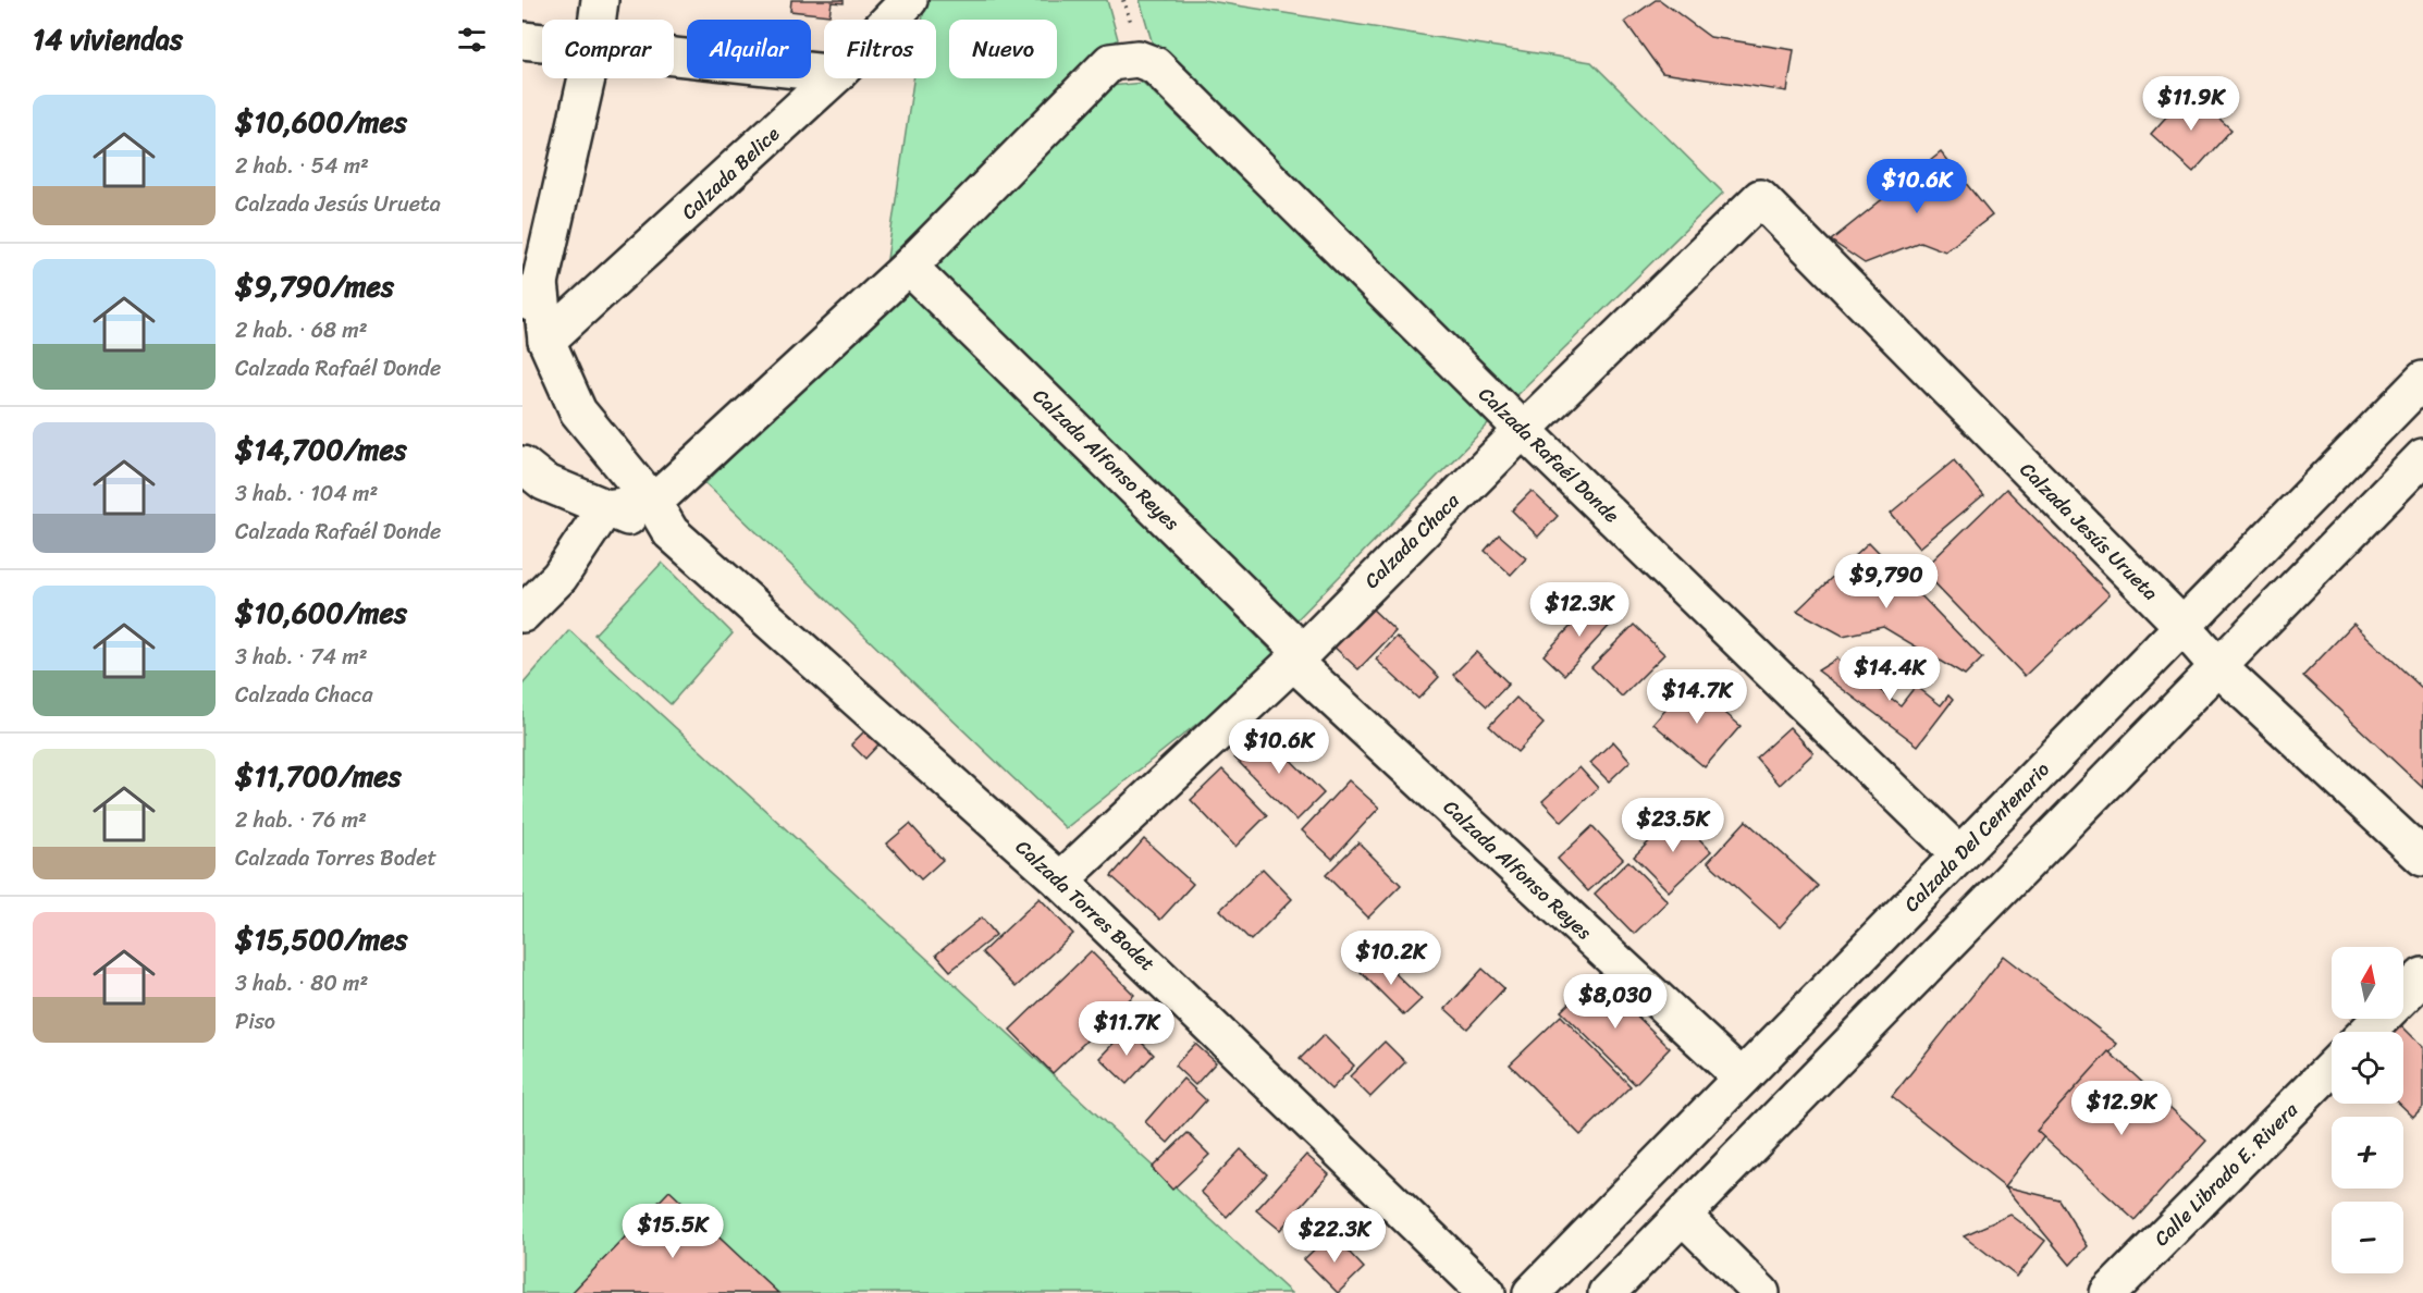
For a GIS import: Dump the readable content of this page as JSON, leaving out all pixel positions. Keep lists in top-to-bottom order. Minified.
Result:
{"streets":{"street":["Calzada Belice","Calzada Rafaél Donde","Calzada Alfonso Reyes","Calzada Jesús Urueta","Calzada Chaca","Calzada Del Centenario","Calzada Torres Bodet","Calle Librado E. Rivera"]},"crossings":[["Calzada Belice","Calzada Torres Bodet"],["Calzada Rafaél Donde","Calzada Alfonso Reyes"],["Calzada Rafaél Donde","Calzada Chaca"],["Calzada Rafaél Donde","Calzada Del Centenario"],["Calzada Alfonso Reyes","Calzada Chaca"],["Calzada Alfonso Reyes","Calzada Del Centenario"],["Calzada Jesús Urueta","Calzada Chaca"],["Calzada Jesús Urueta","Calzada Del Centenario"],["Calzada Chaca","Calzada Torres Bodet"]],"north":"top","page":{"heading":"14 viviendas","chip":["Comprar","Alquilar","Filtros","Nuevo"],"price":["$11.9K","$10.6K","$9,790","$12.3K","$14.4K","$14.7K","$10.6K","$23.5K","$10.2K","$8,030","$11.7K","$12.9K","$15.5K","$22.3K"],"list":[{"name":"$10,600/mes","note":"2 hab. · 54 m² · Calzada Jesús Urueta"},{"name":"$9,790/mes","note":"2 hab. · 68 m² · Calzada Rafaél Donde"},{"name":"$14,700/mes","note":"3 hab. · 104 m² · Calzada Rafaél Donde"},{"name":"$10,600/mes","note":"3 hab. · 74 m² · Calzada Chaca"},{"name":"$11,700/mes","note":"2 hab. · 76 m² · Calzada Torres Bodet"},{"name":"$15,500/mes","note":"3 hab. · 80 m² · Piso"}],"map_buttons":["+","−"]}}
